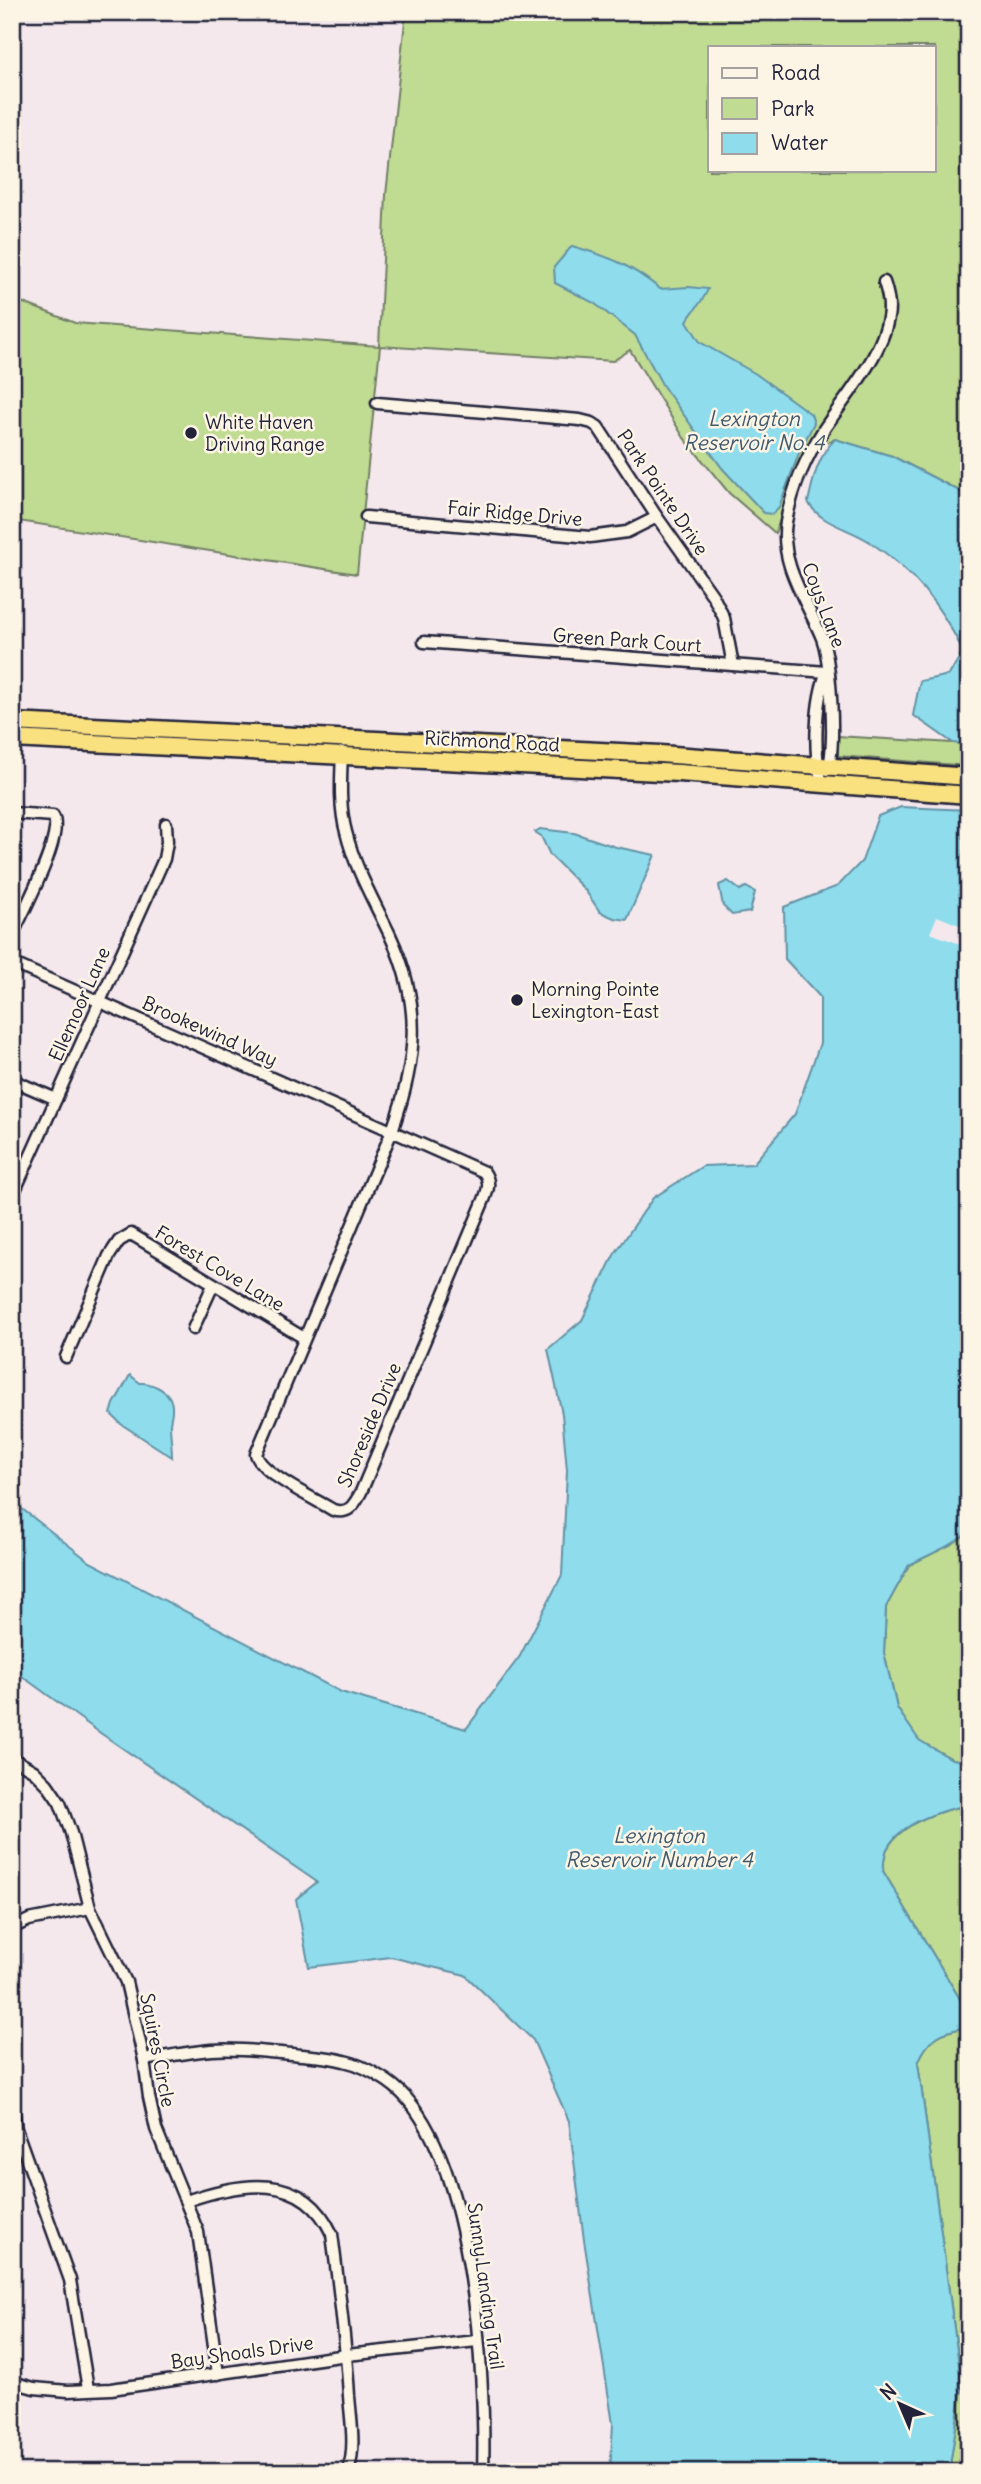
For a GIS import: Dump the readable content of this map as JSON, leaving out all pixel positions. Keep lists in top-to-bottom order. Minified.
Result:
{"streets":{"highway":["Richmond Road"],"street":["Park Pointe Drive","Fair Ridge Drive","Coys Lane","Green Park Court","Ellemoor Lane","Brookewind Way","Forest Cove Lane","Shoreside Drive","Squires Circle","Sunny Landing Trail","Bay Shoals Drive"]},"crossings":[["Park Pointe Drive","Fair Ridge Drive"],["Park Pointe Drive","Green Park Court"],["Coys Lane","Green Park Court"],["Coys Lane","Richmond Road"],["Richmond Road","Shoreside Drive"],["Ellemoor Lane","Brookewind Way"],["Brookewind Way","Shoreside Drive"],["Forest Cove Lane","Shoreside Drive"],["Squires Circle","Sunny Landing Trail"],["Squires Circle","Bay Shoals Drive"],["Sunny Landing Trail","Bay Shoals Drive"]],"water":["Lexington Reservoir No. 4","Lexington Reservoir Number 4"],"places":["White Haven Driving Range","Morning Pointe Lexington-East"],"legend":["Road","Park","Water"],"north":"top left"}
